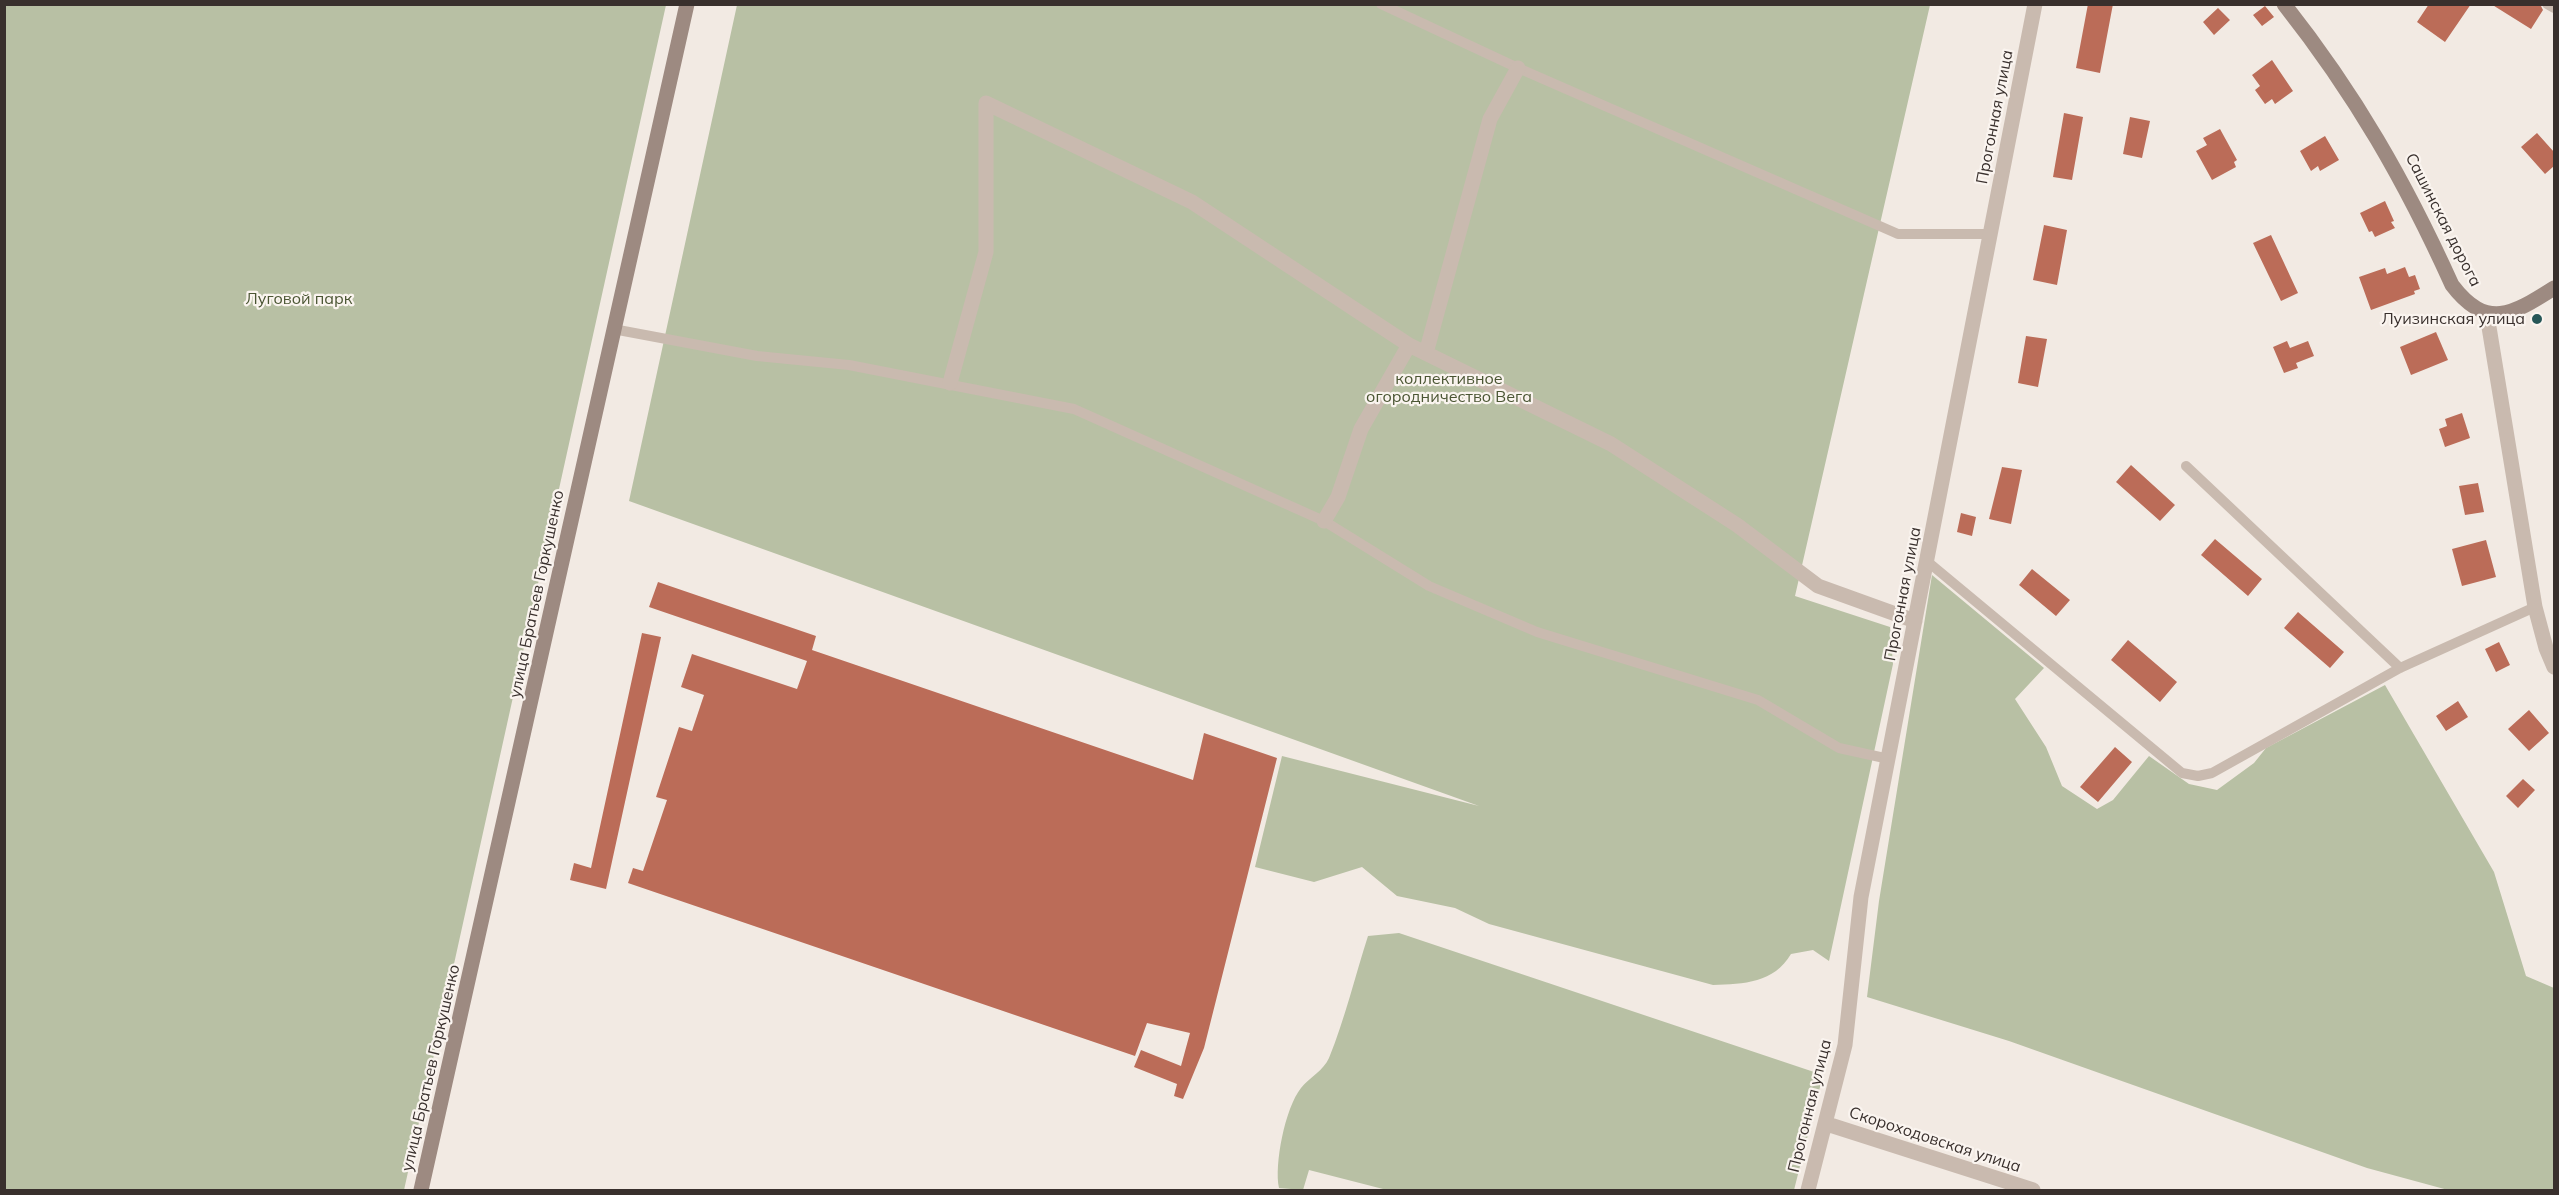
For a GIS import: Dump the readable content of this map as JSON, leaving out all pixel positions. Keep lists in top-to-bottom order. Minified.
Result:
{"streets":{"street":["Прогонная улица","Сашинская дорога","улица Братьев Горкушенко","Скороходовская улица"]},"crossings":[["Прогонная улица","Скороходовская улица"]],"parks":["Луговой парк","коллективное огородничество Вега"],"places":["Луизинская улица"]}
